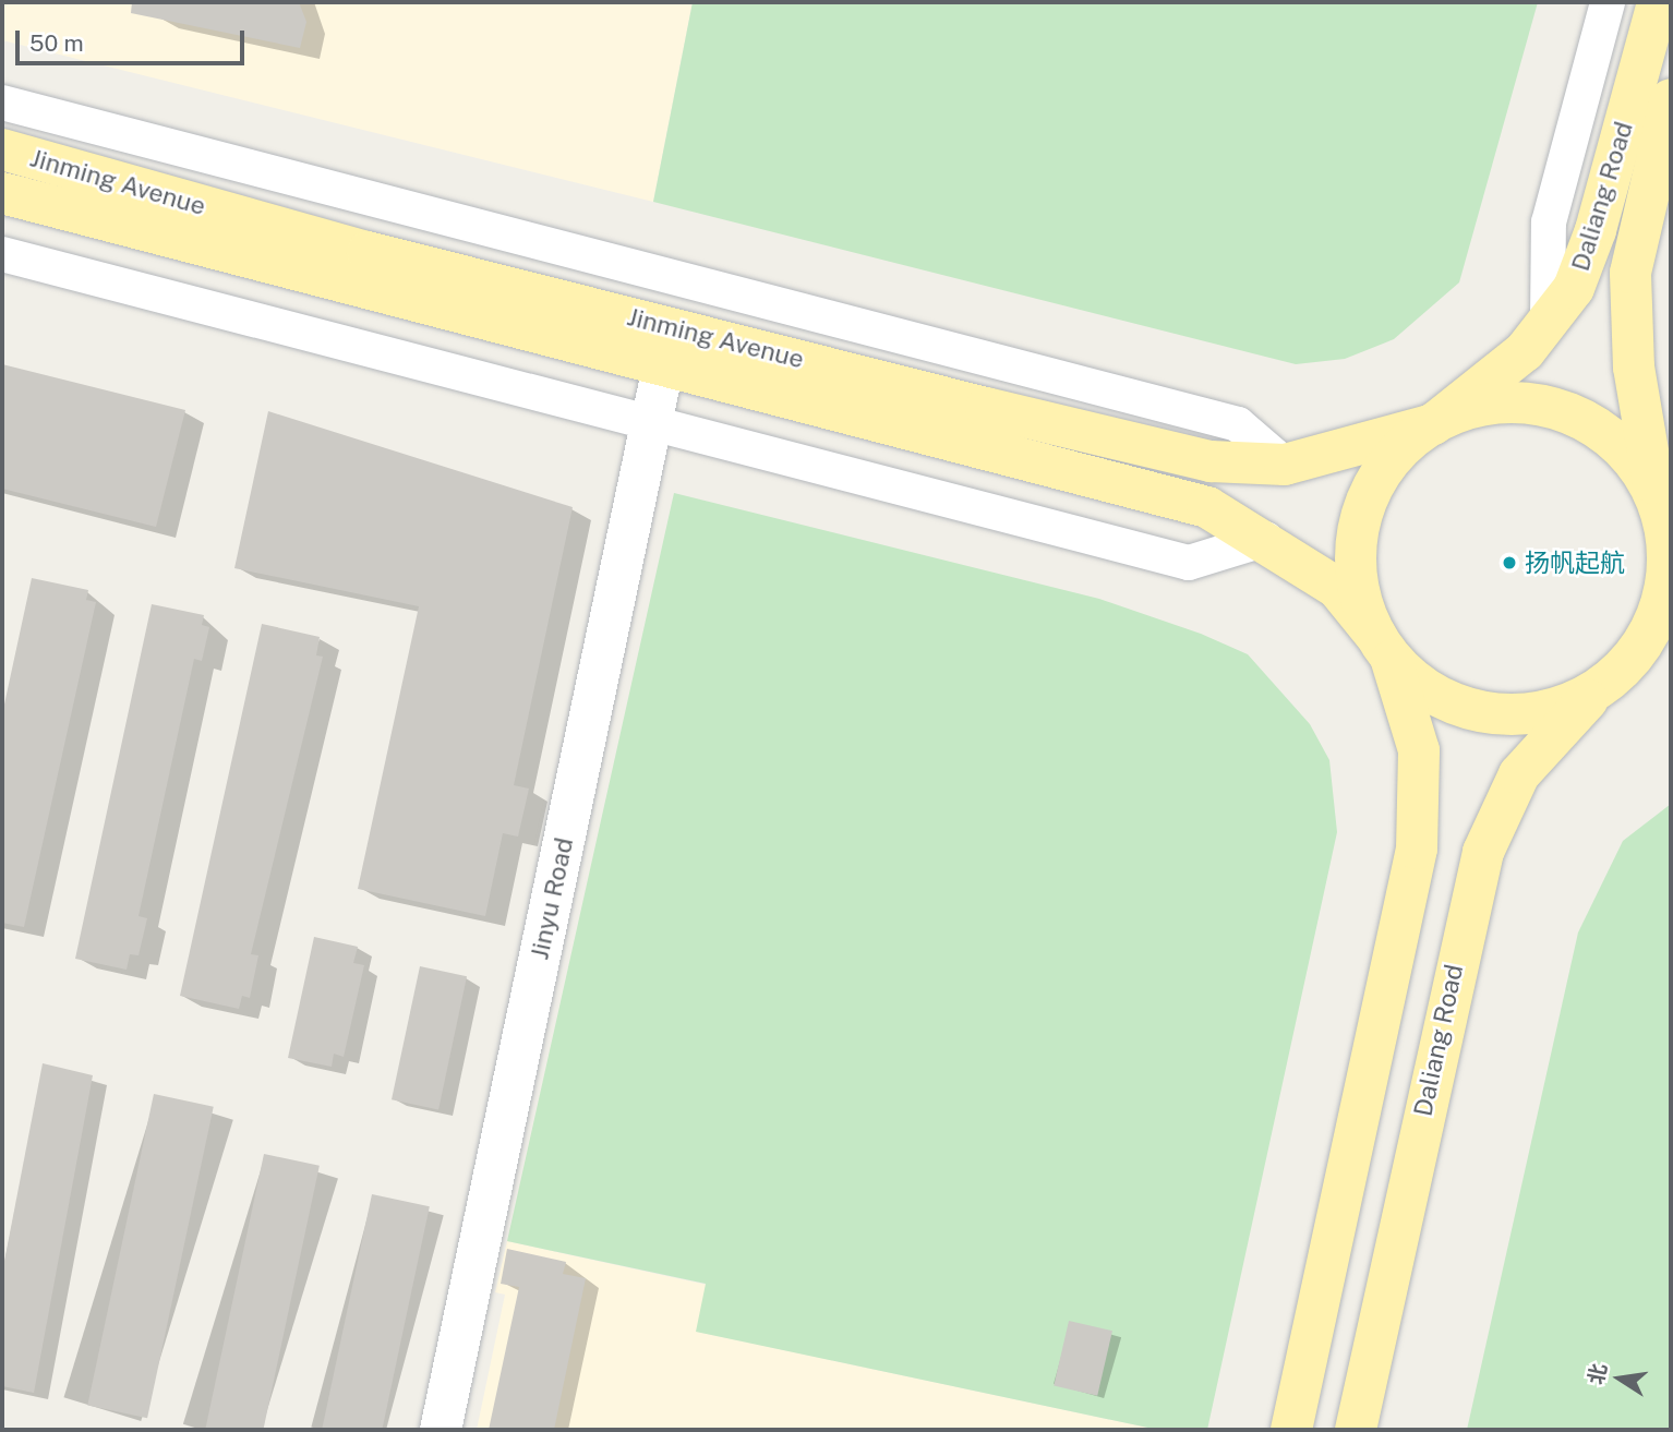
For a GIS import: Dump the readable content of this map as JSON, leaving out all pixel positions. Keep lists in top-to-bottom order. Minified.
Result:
{"streets":{"main road":["Jinming Avenue","Daliang Road"],"street":["Jinyu Road"]},"crossings":[["Jinming Avenue","Daliang Road"],["Jinming Avenue","Jinyu Road"]],"places":["扬帆起航"],"scale_bar":"50 m","north":"left"}
